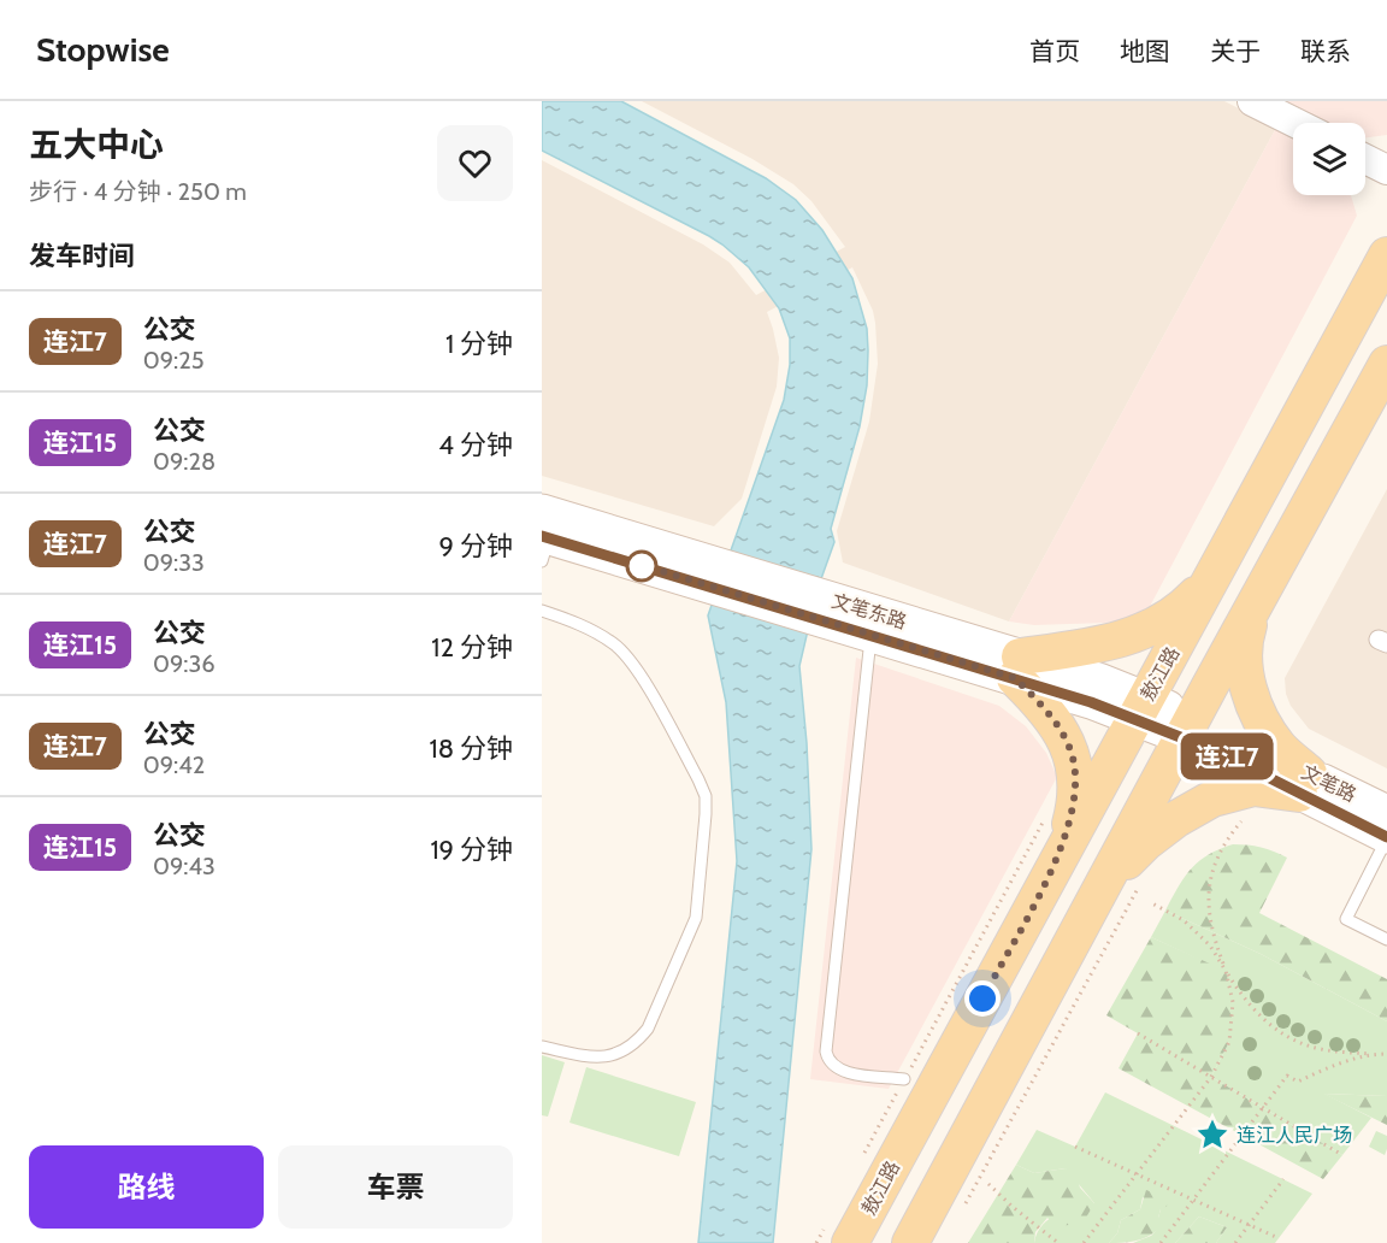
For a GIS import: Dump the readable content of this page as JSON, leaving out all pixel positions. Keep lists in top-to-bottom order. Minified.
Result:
{"streets":{"main road":["文笔东路","敖江路","文笔路"]},"crossings":[["文笔东路","敖江路"],["文笔东路","文笔路"]],"places":{"place":["连江人民广场"]},"lines":["bus line 连江7"],"page":{"header":"Stopwise","nav":["首页","地图","关于","联系"],"heading":[["五大中心","步行 · 4 分钟 · 250 m"],"发车时间"],"on_map":"连江7","list":[{"mark":"连江7","name":"公交","note":"09:25","value":"1 分钟"},{"mark":"连江15","name":"公交","note":"09:28","value":"4 分钟"},{"mark":"连江7","name":"公交","note":"09:33","value":"9 分钟"},{"mark":"连江15","name":"公交","note":"09:36","value":"12 分钟"},{"mark":"连江7","name":"公交","note":"09:42","value":"18 分钟"},{"mark":"连江15","name":"公交","note":"09:43","value":"19 分钟"}],"buttons":["路线","车票"]}}
